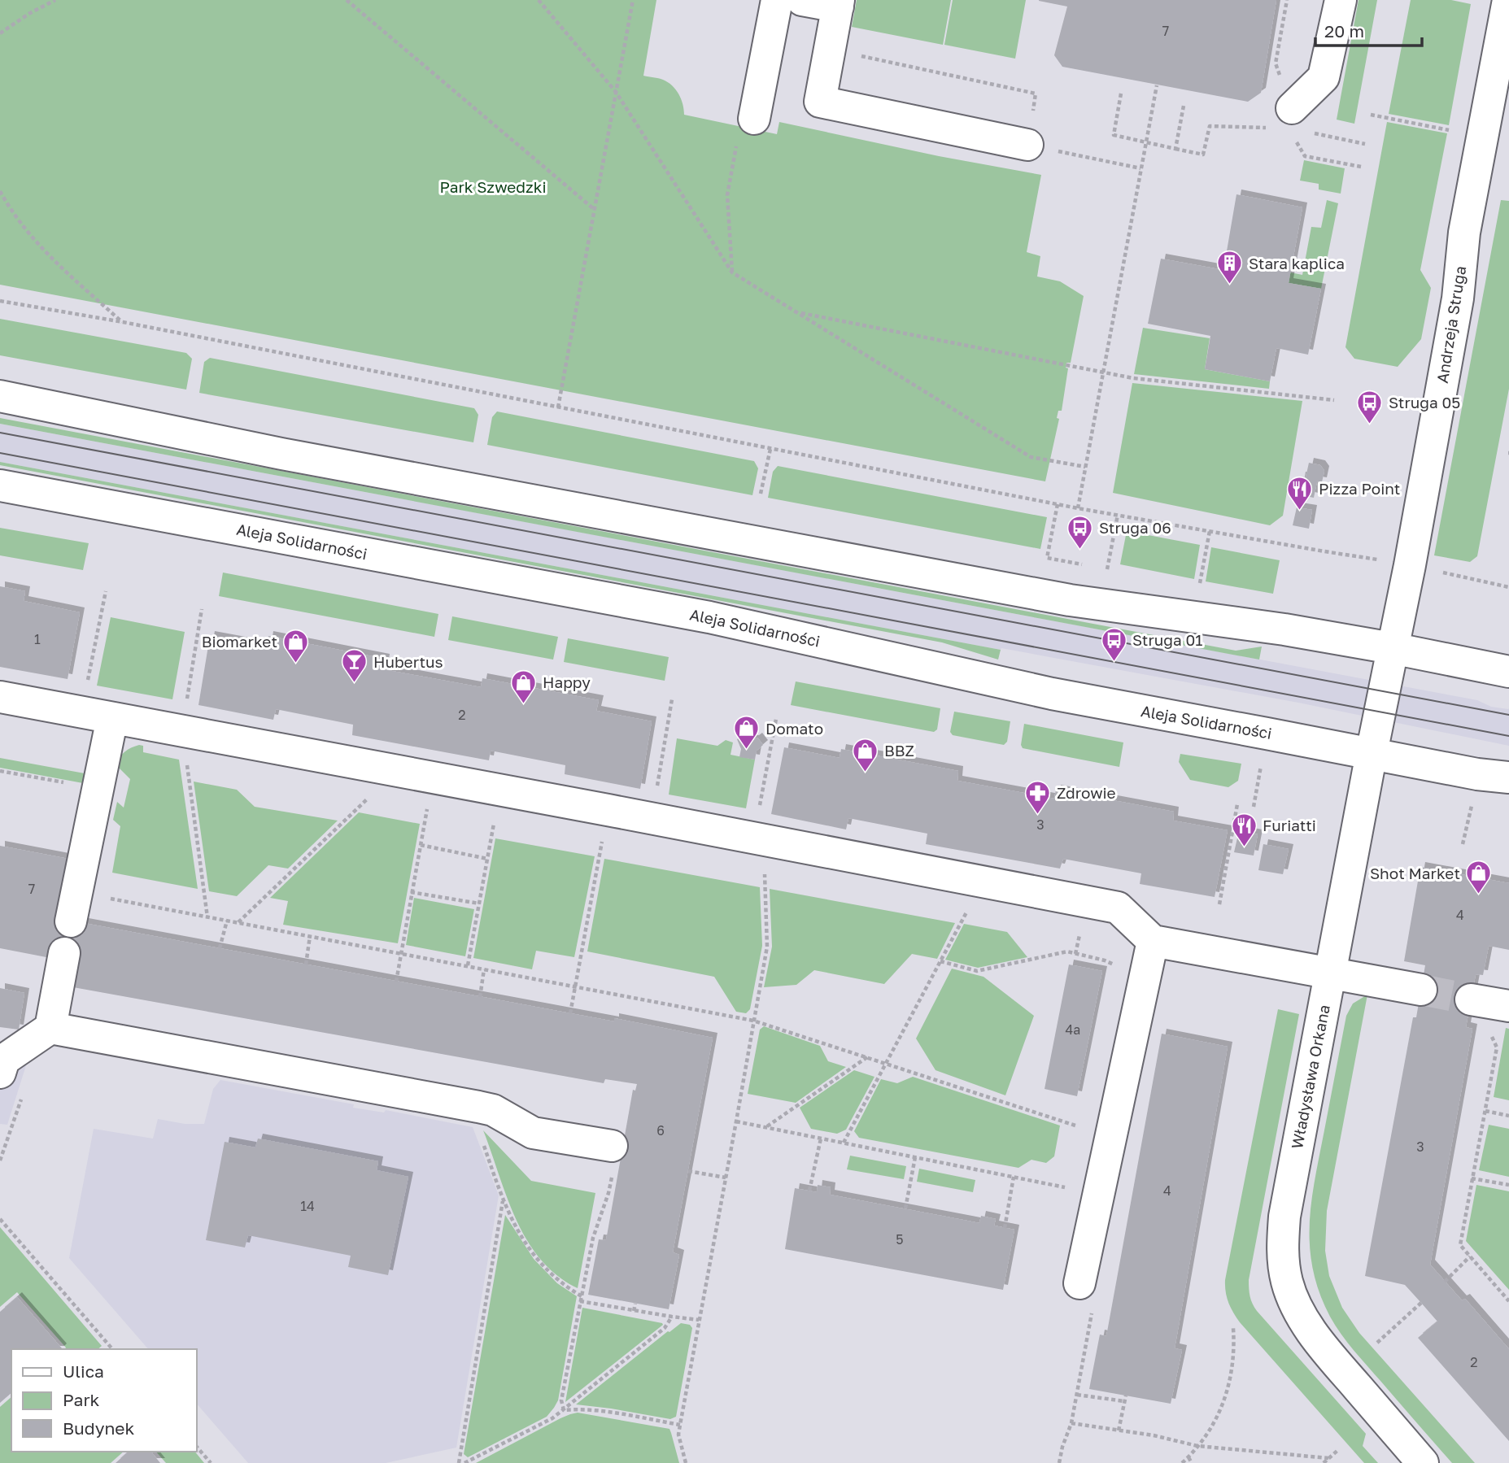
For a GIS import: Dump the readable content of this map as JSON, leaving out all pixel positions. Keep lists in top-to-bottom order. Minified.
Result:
{"streets":{"street":["Andrzeja Struga","Aleja Solidarności","Władysława Orkana"]},"crossings":[["Andrzeja Struga","Władysława Orkana"],["Aleja Solidarności","Władysława Orkana"]],"parks":["Park Szwedzki"],"places":{"building":["Stara kaplica"],"bus stop":["Struga 05","Struga 06","Struga 01"],"restaurant":["Pizza Point","Furiatti"],"shop":["Biomarket","Happy","Domato","BBZ","Shot Market"],"bar":["Hubertus"],"pharmacy":["Zdrowie"]},"house_numbers":["7","1","2","3","7","4","4a","6","3","4","14","5","2"],"legend":["Ulica","Park","Budynek"],"scale_bar":"20 m"}
